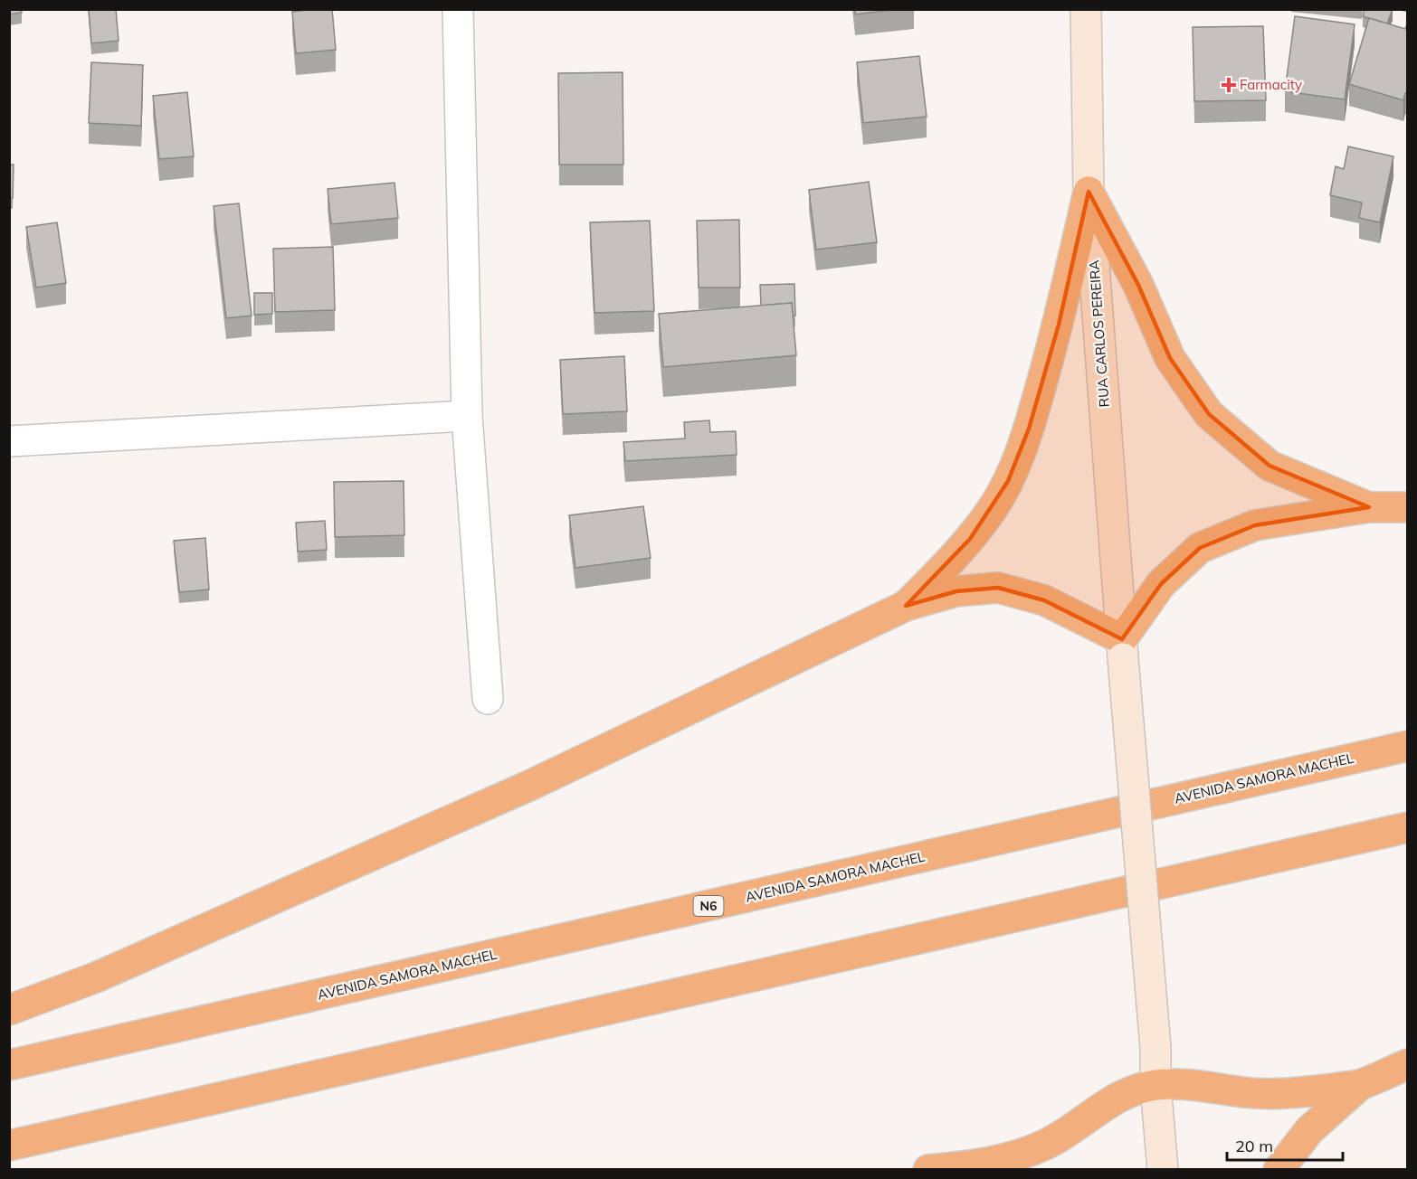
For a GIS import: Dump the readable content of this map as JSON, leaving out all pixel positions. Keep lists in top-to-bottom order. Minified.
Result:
{"streets":{"highway":["AVENIDA SAMORA MACHEL","N6"],"main road":["RUA CARLOS PEREIRA"]},"places":{"health":["Farmacity"]},"scale_bar":"20 m"}
